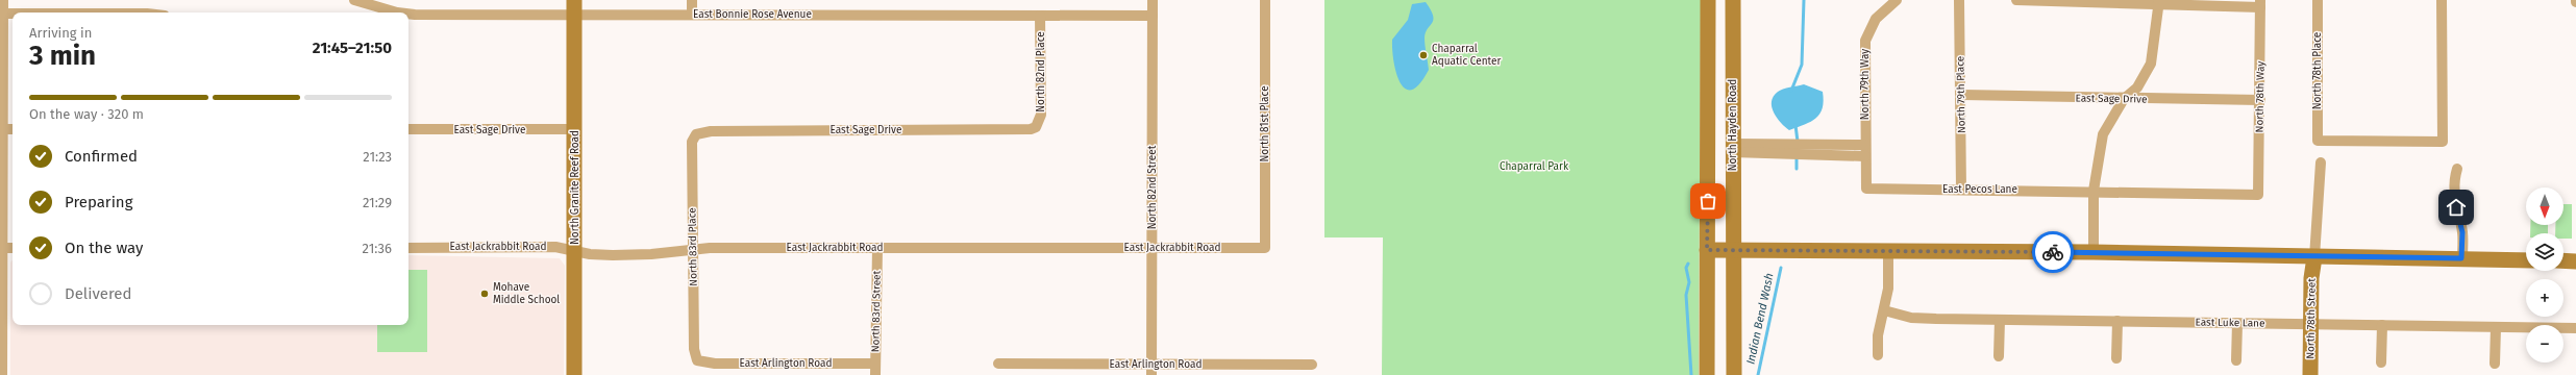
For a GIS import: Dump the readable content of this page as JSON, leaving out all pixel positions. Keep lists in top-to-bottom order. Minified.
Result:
{"streets":{"street":["East Bonnie Rose Avenue","North 78th Place","North 82nd Place","North 79th Way","North 79th Place","North 78th Way","East Sage Drive","North 81st Place","North Hayden Road","North Granite Reef Road","North 82nd Street","East Pecos Lane","East Jackrabbit Road","North 83rd Place","North 83rd Street","North 78th Street","East Luke Lane","East Arlington Road"]},"crossings":[["East Bonnie Rose Avenue","North 82nd Place"],["East Bonnie Rose Avenue","North Granite Reef Road"],["East Bonnie Rose Avenue","North 82nd Street"],["North 82nd Place","East Sage Drive"],["North 79th Way","East Pecos Lane"],["North 79th Place","East Sage Drive"],["North 79th Place","East Pecos Lane"],["North 78th Way","East Sage Drive"],["North 78th Way","East Pecos Lane"],["East Sage Drive","North Granite Reef Road"],["East Sage Drive","North 83rd Place"],["North 81st Place","East Jackrabbit Road"],["North Granite Reef Road","East Jackrabbit Road"],["North 82nd Street","East Jackrabbit Road"],["North 82nd Street","East Arlington Road"],["East Jackrabbit Road","North 83rd Place"],["East Jackrabbit Road","North 83rd Street"],["North 83rd Place","East Arlington Road"],["North 83rd Street","East Arlington Road"],["North 78th Street","East Luke Lane"]],"water":["Indian Bend Wash"],"parks":["Chaparral Park"],"places":["Chaparral Aquatic Center","Mohave Middle School"],"north":"bottom","page":{"heading":["3 min","Arriving in","21:45–21:50"],"bar":"On the way · 320 m","list":[["Confirmed","21:23"],["Preparing","21:29"],["On the way","21:36"],"Delivered"],"map_buttons":["+","−"]}}
